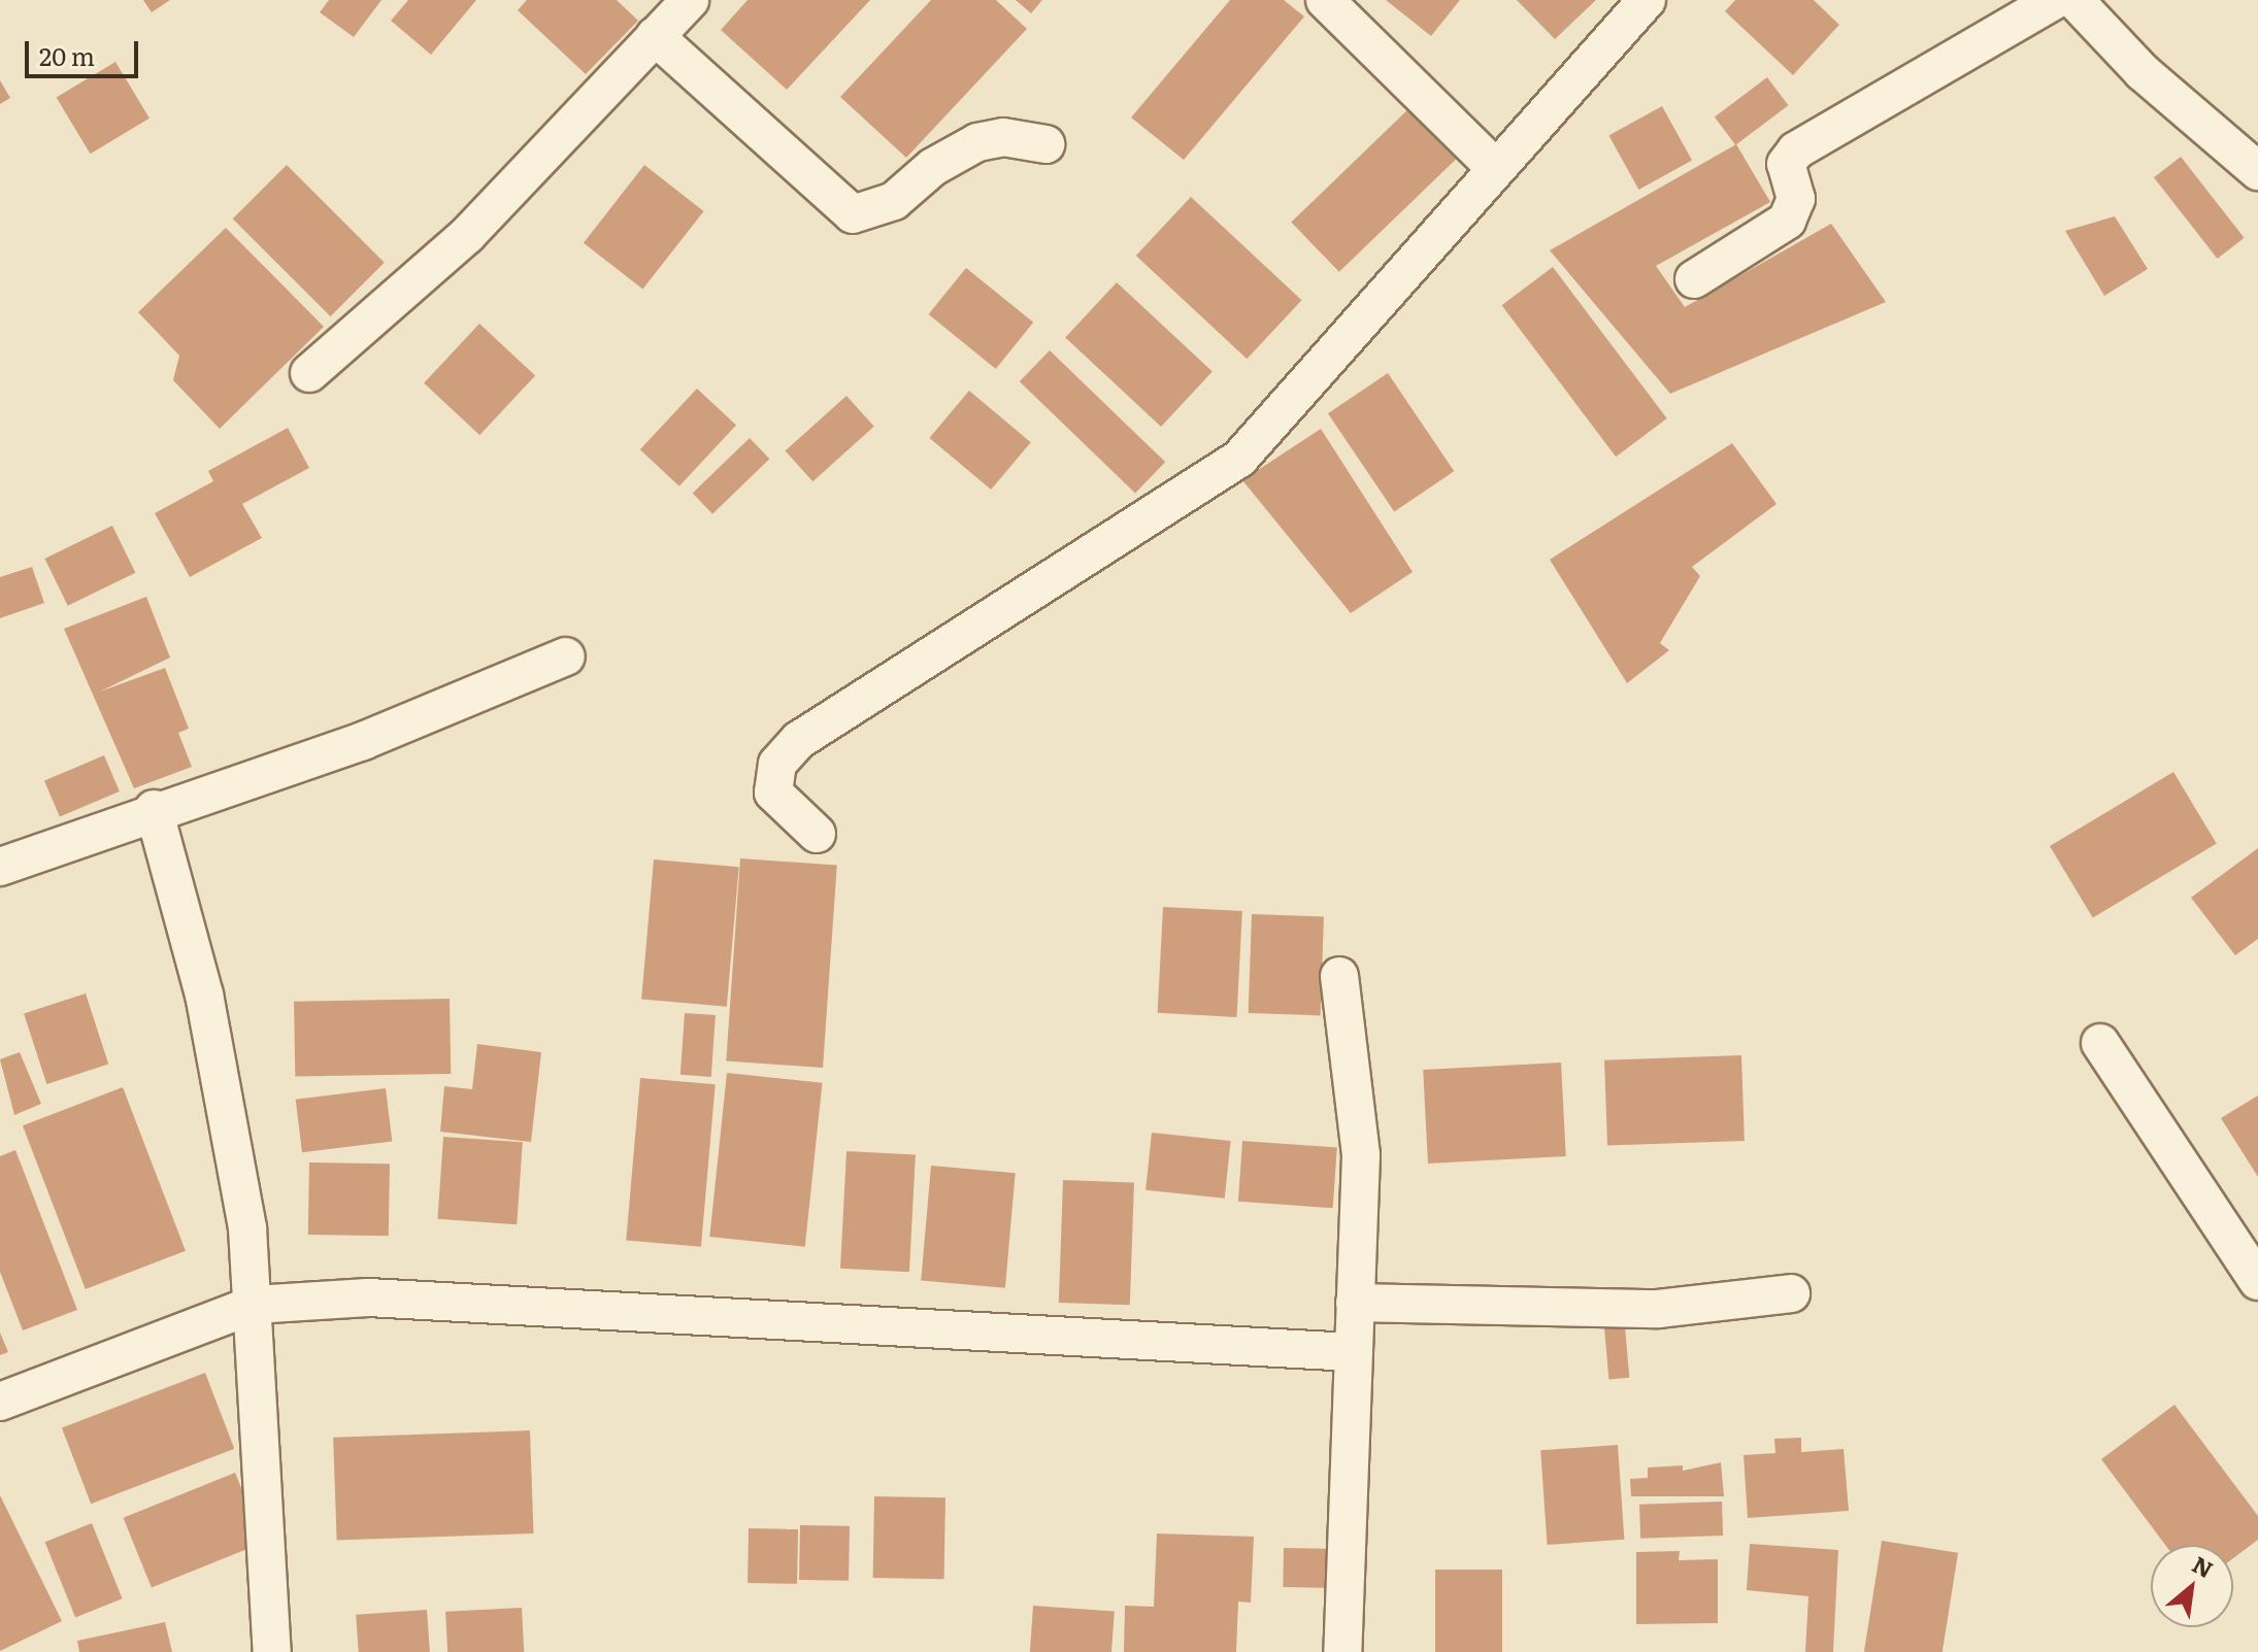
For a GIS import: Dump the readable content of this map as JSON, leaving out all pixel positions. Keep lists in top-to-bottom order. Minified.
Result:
{"scale_bar":"20 m","north":"top right"}
